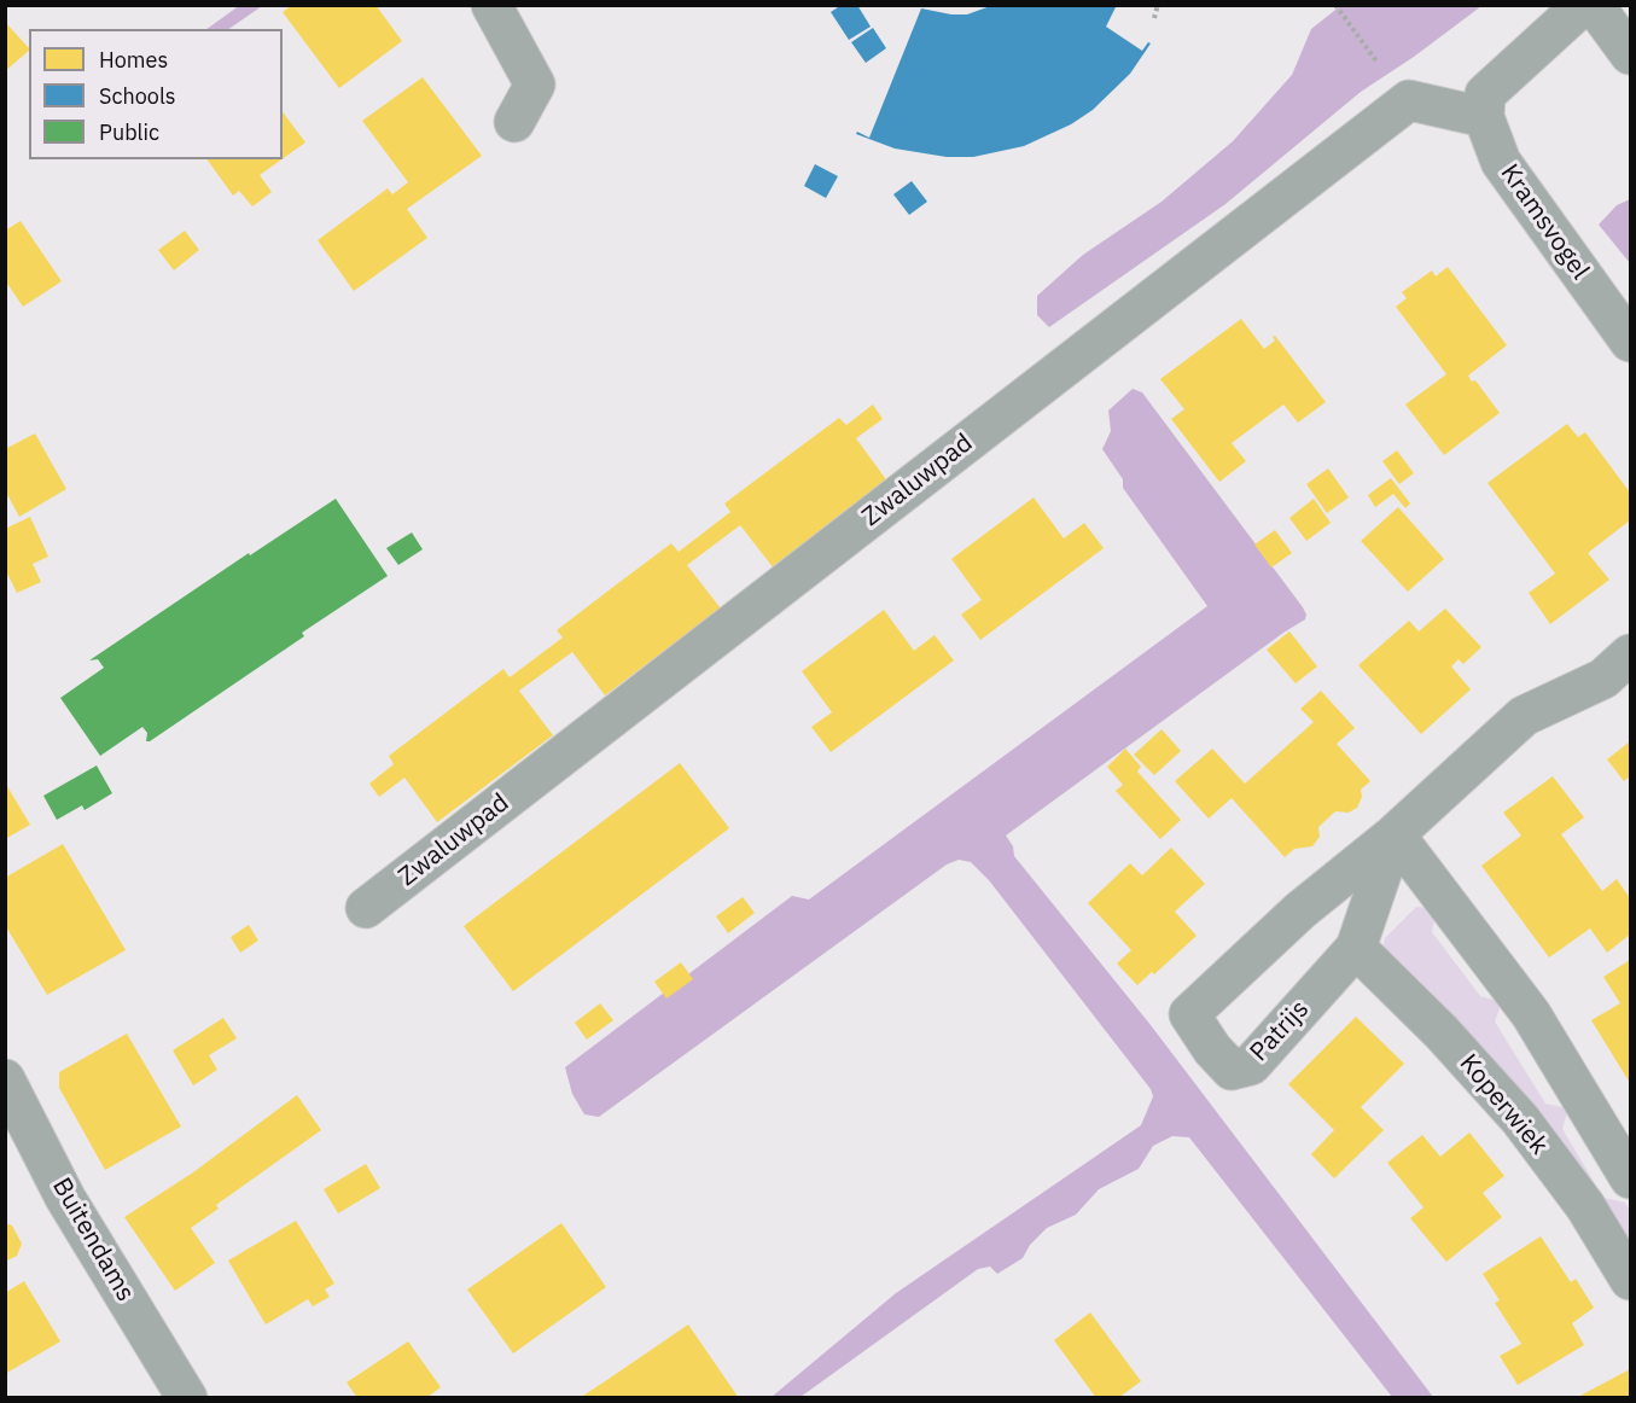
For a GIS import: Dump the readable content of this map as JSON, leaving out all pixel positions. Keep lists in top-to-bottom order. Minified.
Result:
{"streets":{"street":["Kramsvogel","Zwaluwpad","Patrijs","Koperwiek","Buitendams"]},"crossings":[["Kramsvogel","Zwaluwpad"],["Patrijs","Koperwiek"]],"legend":["Homes","Schools","Public"]}
